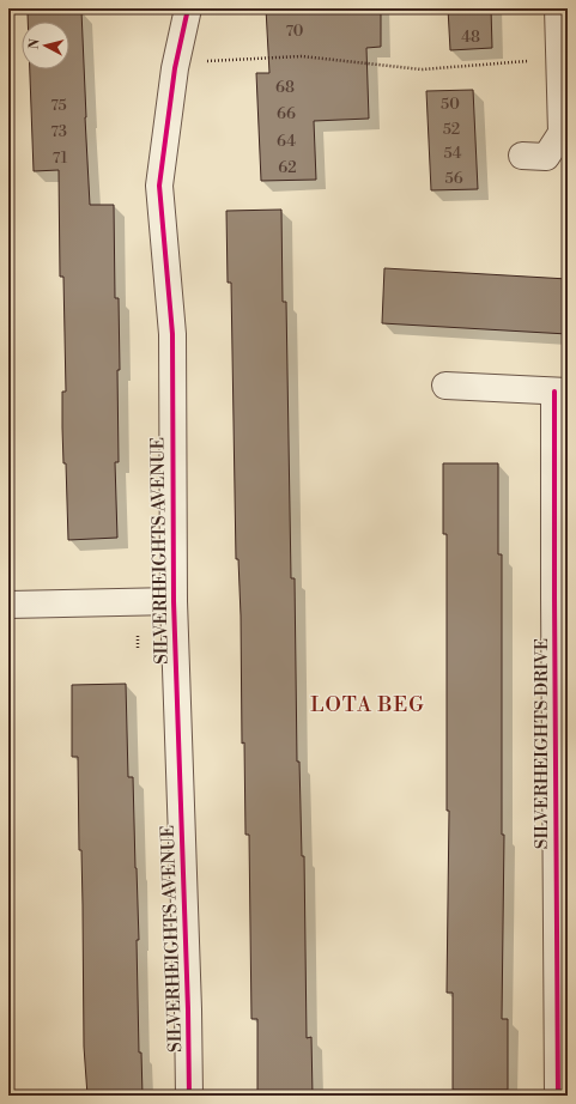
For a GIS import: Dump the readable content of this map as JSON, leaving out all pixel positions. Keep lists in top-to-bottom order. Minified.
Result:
{"streets":{"street":["SILVERHEIGHTS AVENUE","SILVERHEIGHTS DRIVE"]},"districts":["LOTA BEG"],"house_numbers":["70","48","68","50","75","66","52","73","64","54","71","62","56"],"north":"left"}
